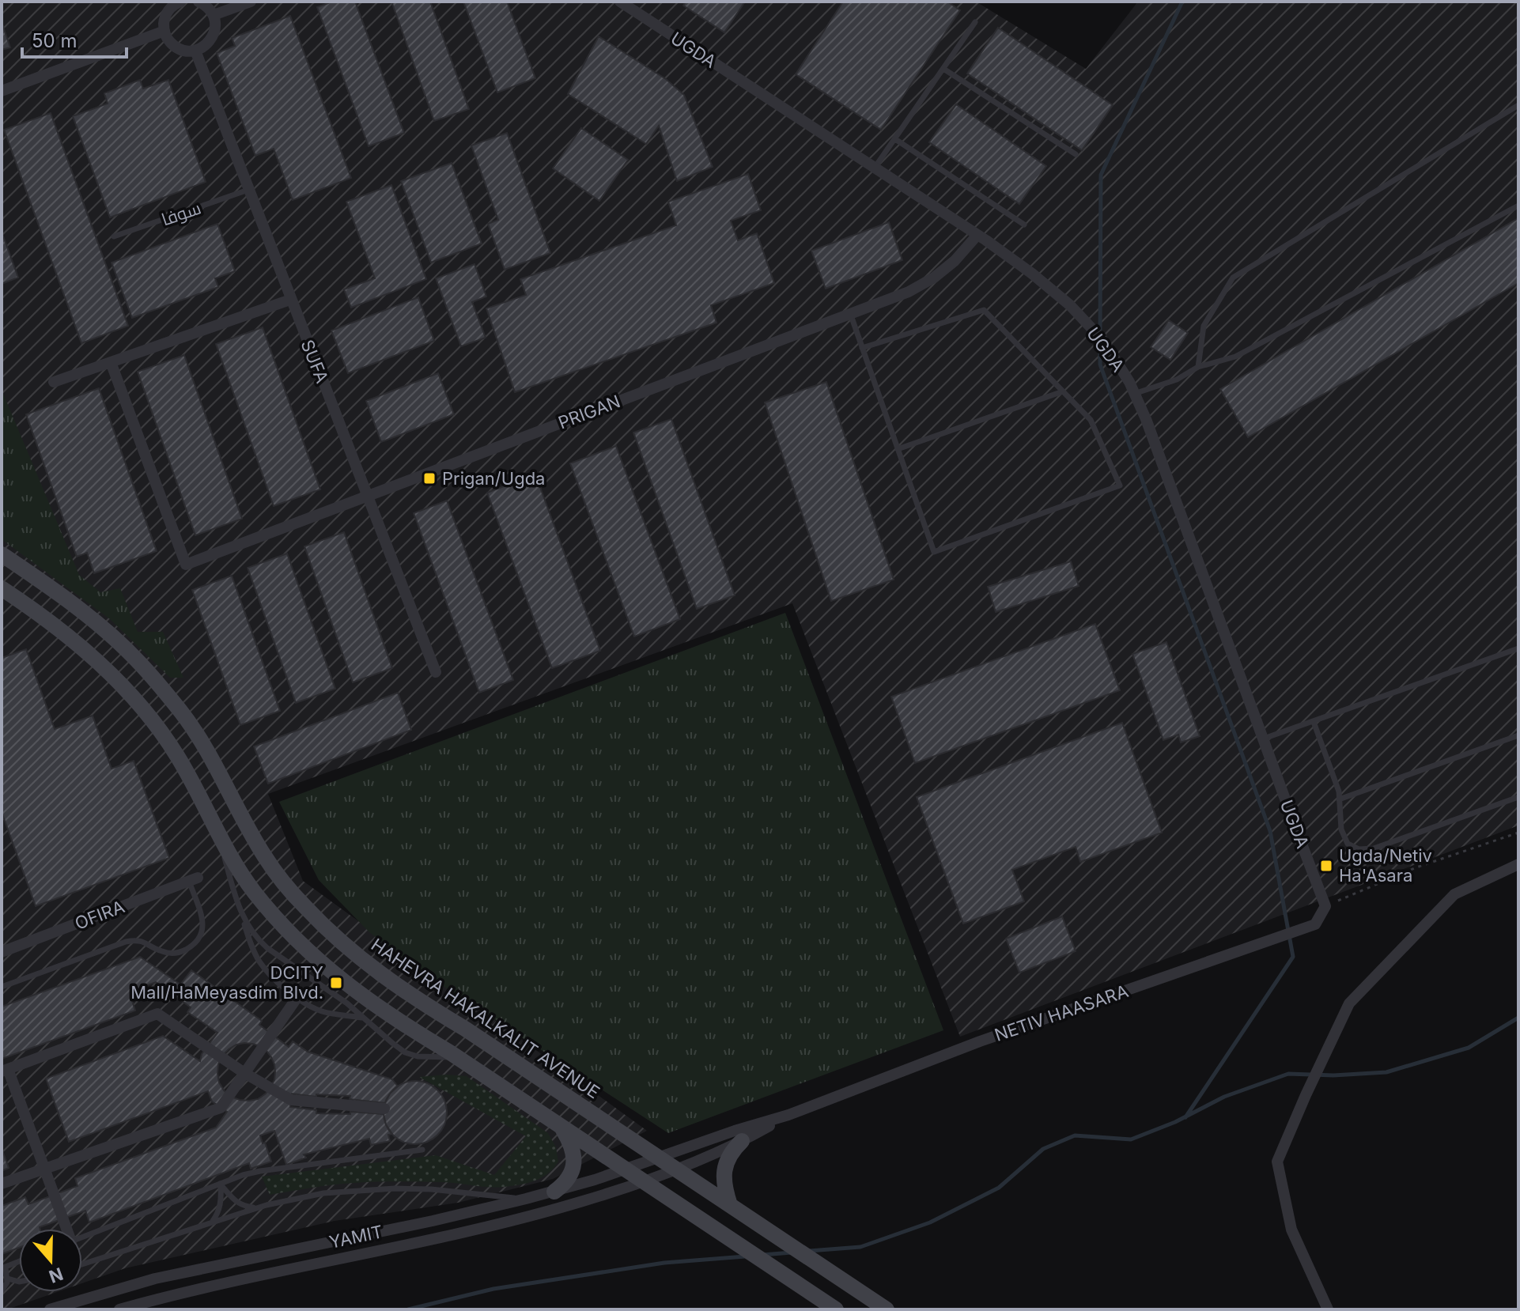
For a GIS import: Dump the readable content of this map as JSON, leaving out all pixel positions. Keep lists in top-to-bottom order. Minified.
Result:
{"streets":{"main road":["HAHEVRA HAKALKALIT AVENUE"],"street":["UGDA","SUFA","PRIGAN","OFIRA","NETIV HAASARA","YAMIT"],"lane":["سوفا"]},"crossings":[["UGDA","PRIGAN"],["UGDA","NETIV HAASARA"],["سوفا","SUFA"],["SUFA","PRIGAN"],["NETIV HAASARA","HAHEVRA HAKALKALIT AVENUE"],["NETIV HAASARA","YAMIT"],["HAHEVRA HAKALKALIT AVENUE","YAMIT"]],"places":{"transit":["Prigan/Ugda","Ugda/Netiv Ha'Asara","DCITY Mall/HaMeyasdim Blvd."]},"scale_bar":"50 m","north":"bottom"}
